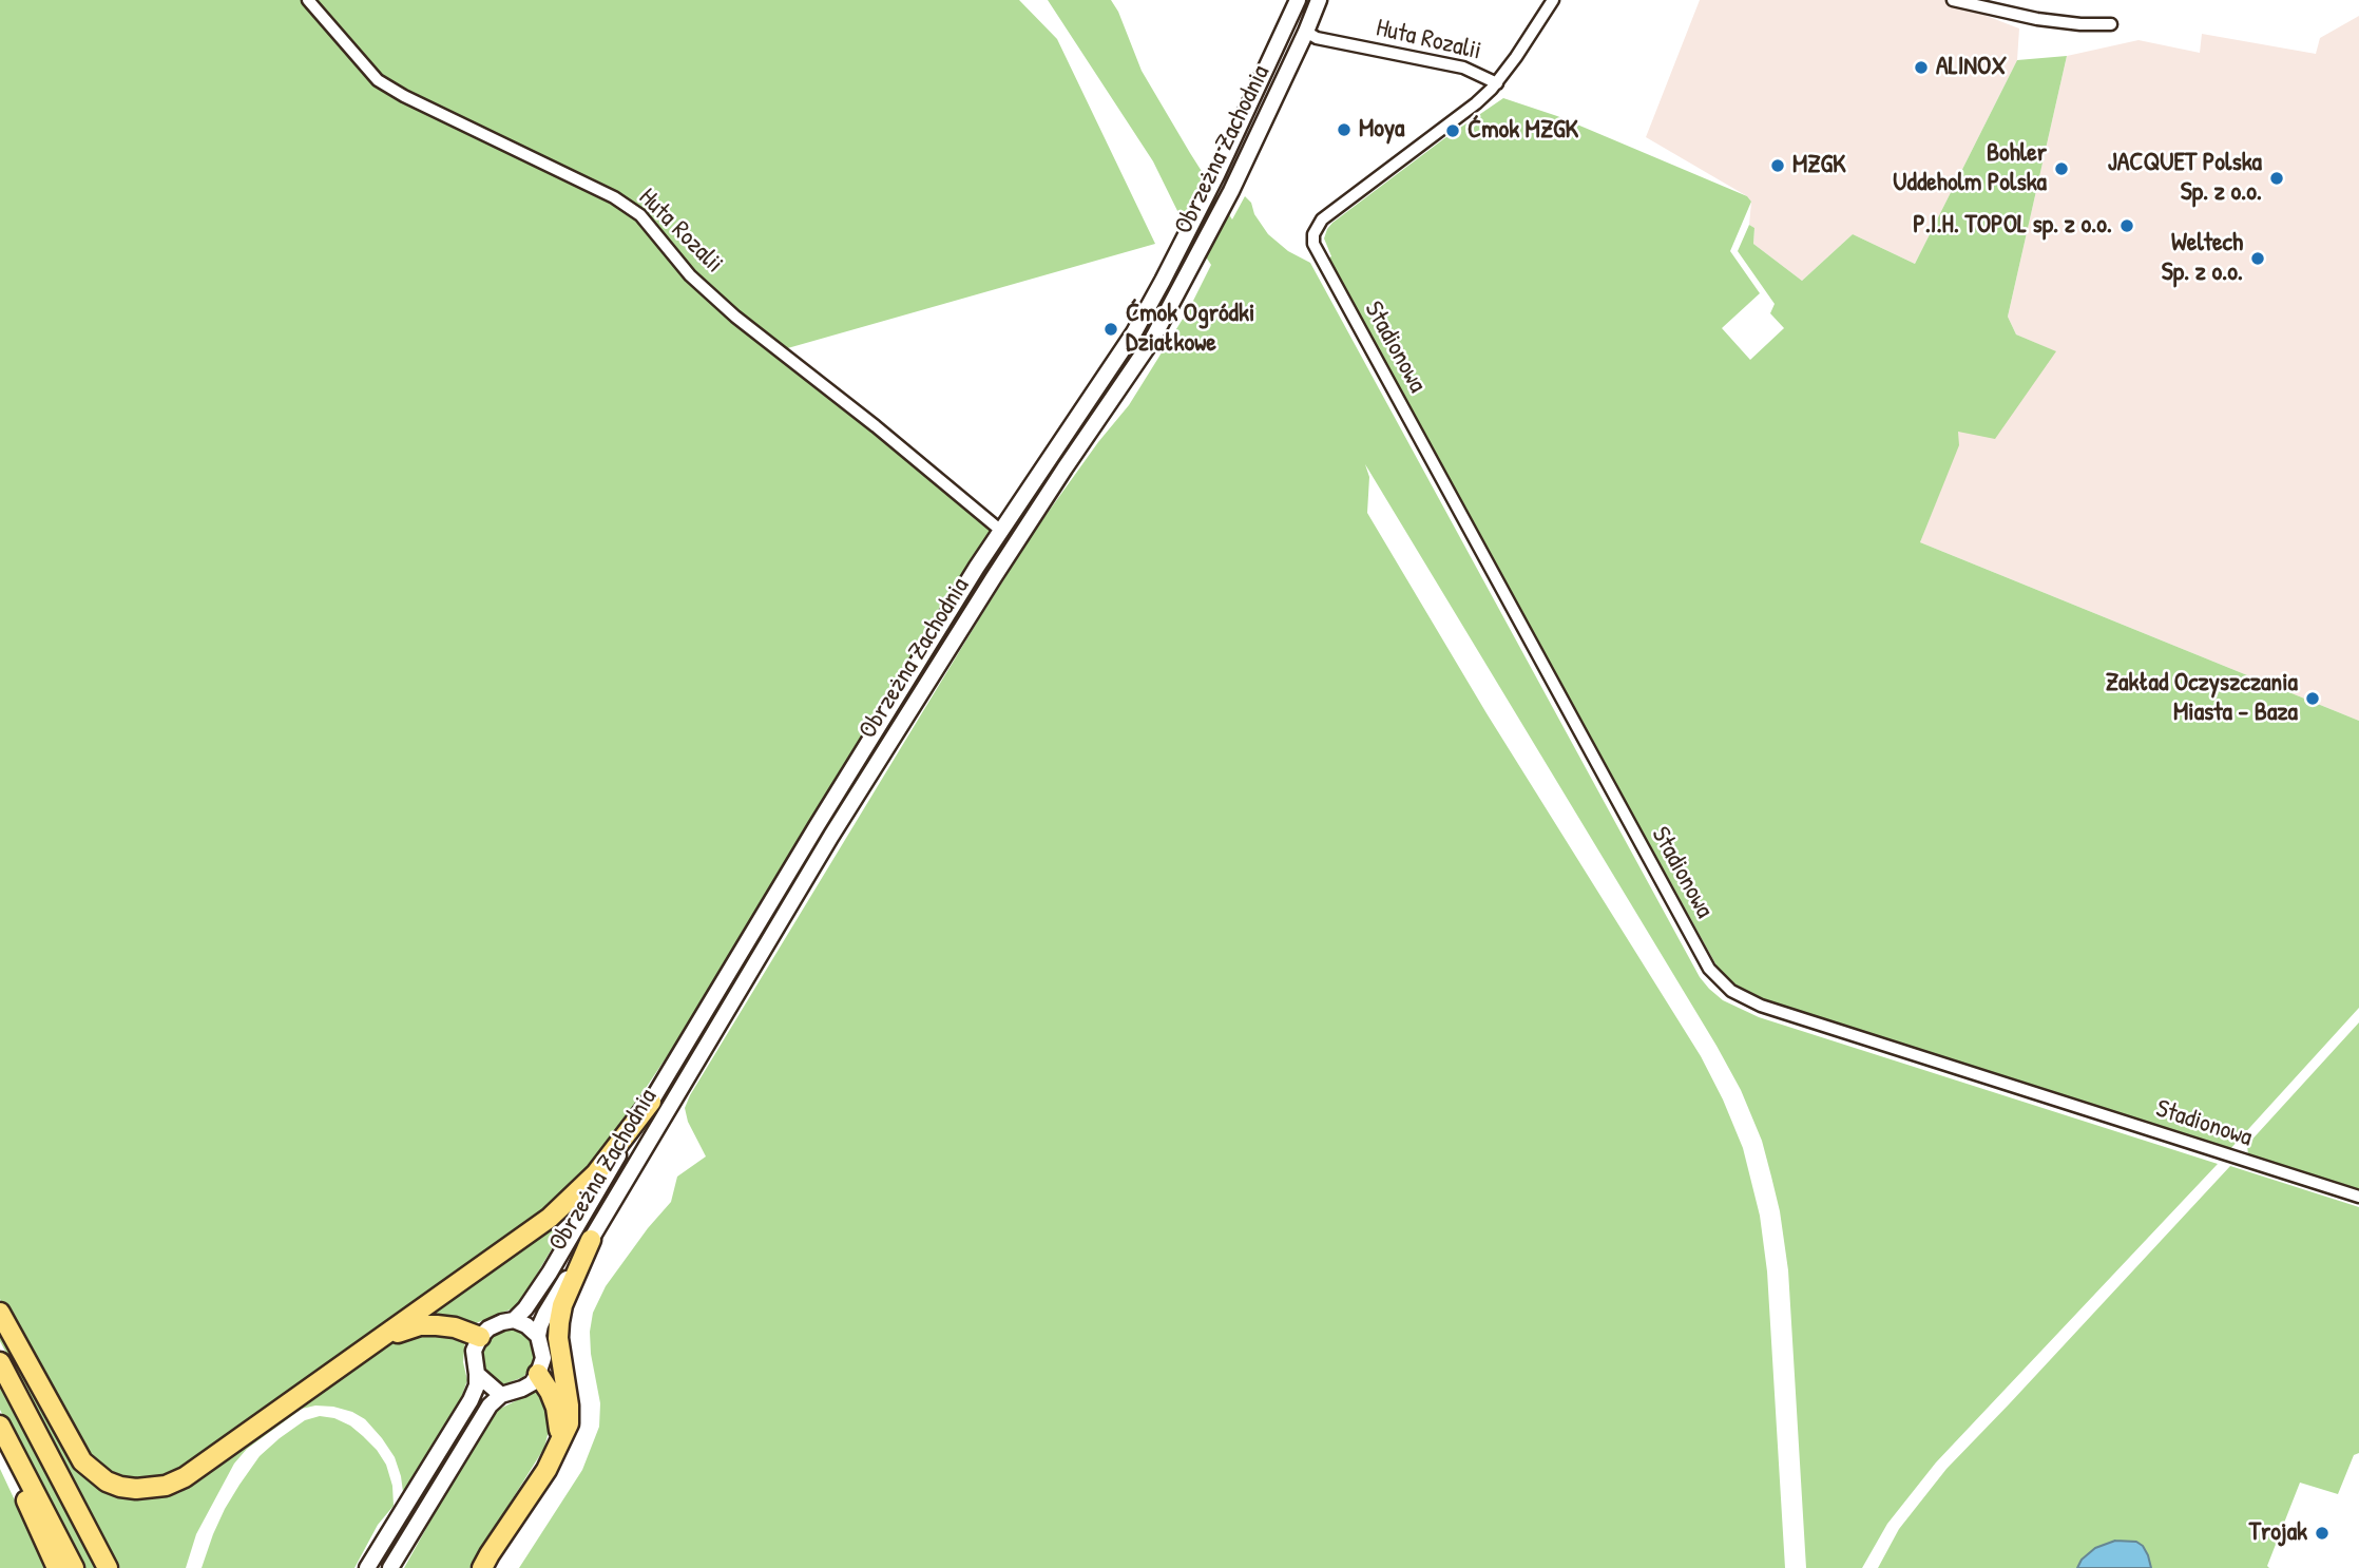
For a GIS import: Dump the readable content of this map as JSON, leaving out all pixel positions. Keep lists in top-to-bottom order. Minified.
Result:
{"streets":{"street":["Huta Rozalii","Obrzeżna Zachodnia","Stadionowa"]},"crossings":[["Huta Rozalii","Obrzeżna Zachodnia"],["Huta Rozalii","Stadionowa"]],"places":["ALINOX","Moya","Ćmok MZGK","MZGK","Bohler Uddeholm Polska","JACQUET Polska Sp. z o.o.","P.I.H. TOPOL sp. z o.o.","Weltech Sp. z o.o.","Ćmok Ogródki Działkowe","Zakład Oczyszczania Miasta - Baza","Trojak"]}
